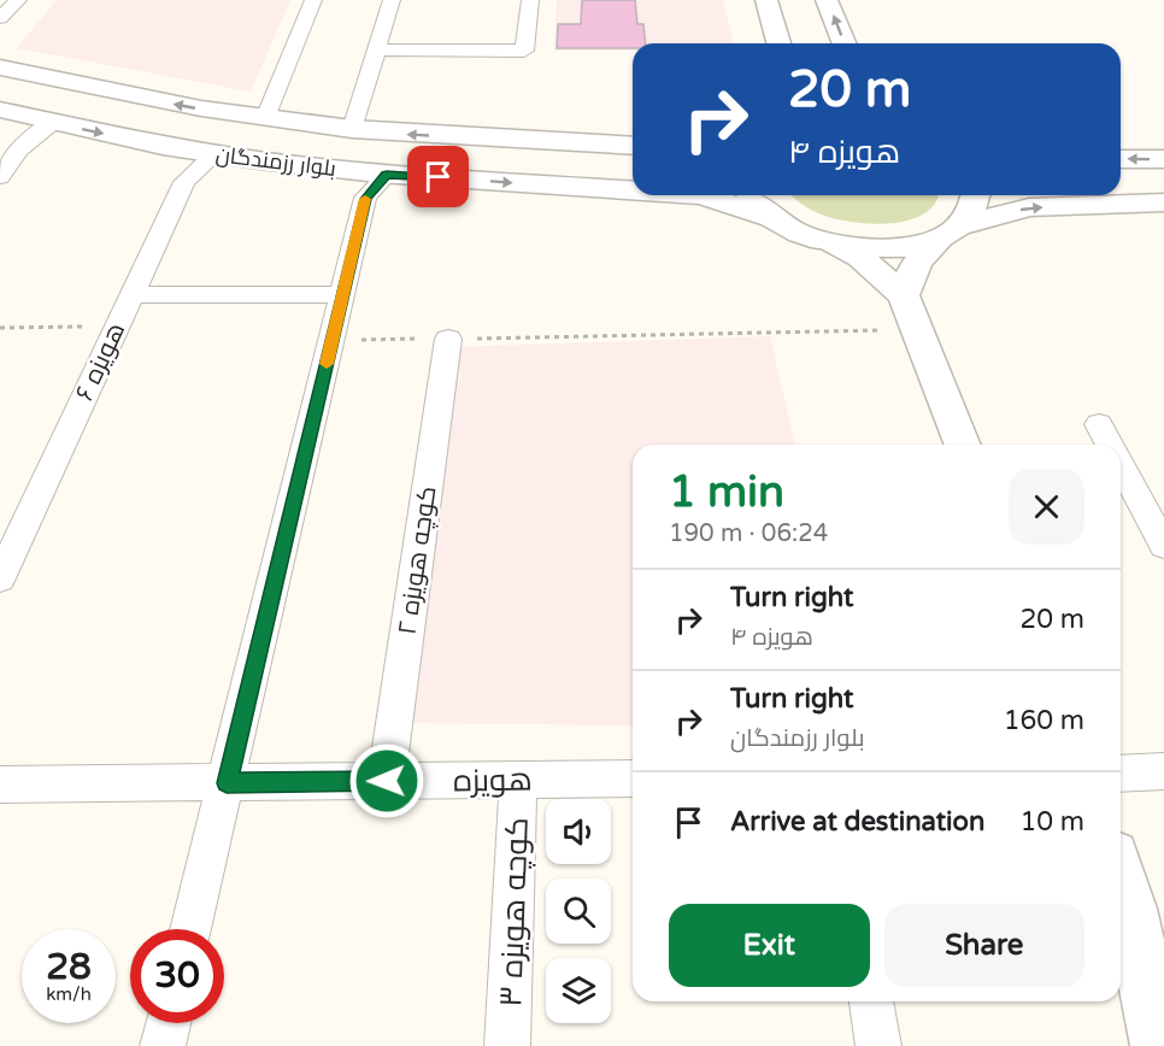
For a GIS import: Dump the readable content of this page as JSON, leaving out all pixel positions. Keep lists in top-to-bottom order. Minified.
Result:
{"streets":{"main road":["بلوار رزمندگان"],"street":["هویزه ۶","کوچه هویزه ۲","هویزه","کوچه هویزه ۳"]},"crossings":[["بلوار رزمندگان","هویزه ۶"],["کوچه هویزه ۲","هویزه"],["هویزه","کوچه هویزه ۳"]],"page":{"turn":["20 m","هویزه ۴"],"heading":["1 min","190 m · 06:24"],"list":[{"name":"Turn right","note":"هویزه ۴","value":"20 m"},{"name":"Turn right","note":"بلوار رزمندگان","value":"160 m"},{"name":"Arrive at destination","value":"10 m"}],"buttons":["Exit","Share"],"speed":"28 km/h","limit":"30"}}
